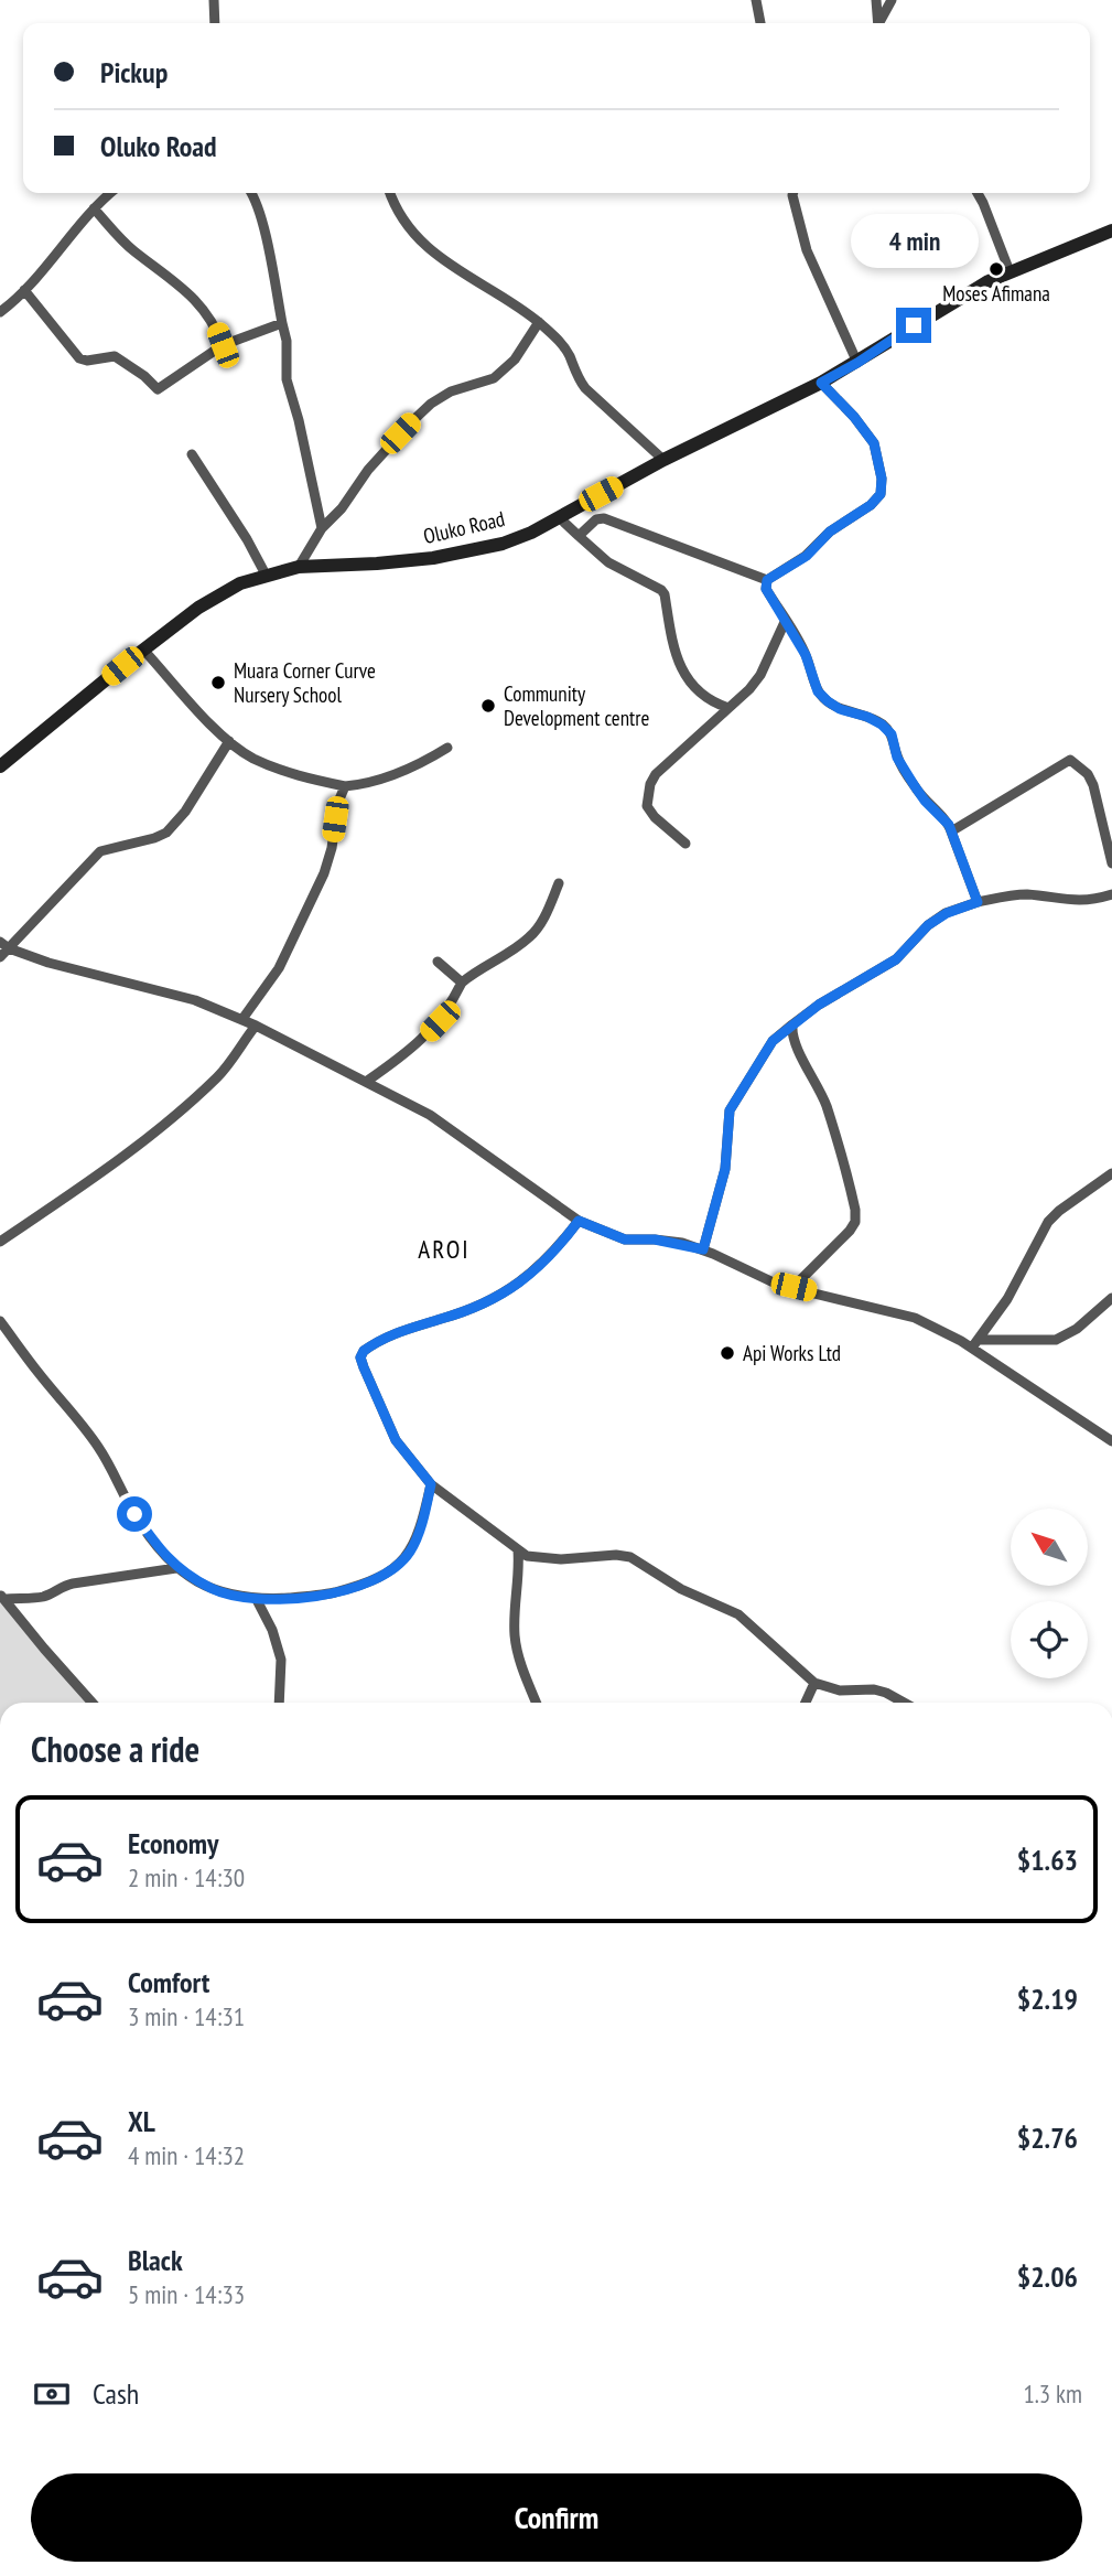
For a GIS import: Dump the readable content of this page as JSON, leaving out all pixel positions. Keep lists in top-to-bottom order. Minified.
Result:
{"streets":{"main road":["Oluko Road"]},"districts":["AROI"],"places":["Moses Afimana","Muara Corner Curve Nursery School","Community Development centre","Api Works Ltd"],"north":"top left","page":{"banner":["Pickup","Oluko Road"],"bubble":"4 min","heading":"Choose a ride","list":[{"name":"Economy","note":"2 min · 14:30","value":"$1.63"},{"name":"Comfort","note":"3 min · 14:31","value":"$2.19"},{"name":"XL","note":"4 min · 14:32","value":"$2.76"},{"name":"Black","note":"5 min · 14:33","value":"$2.06"}],"pay":["Cash","1.3 km"],"buttons":"Confirm"}}
